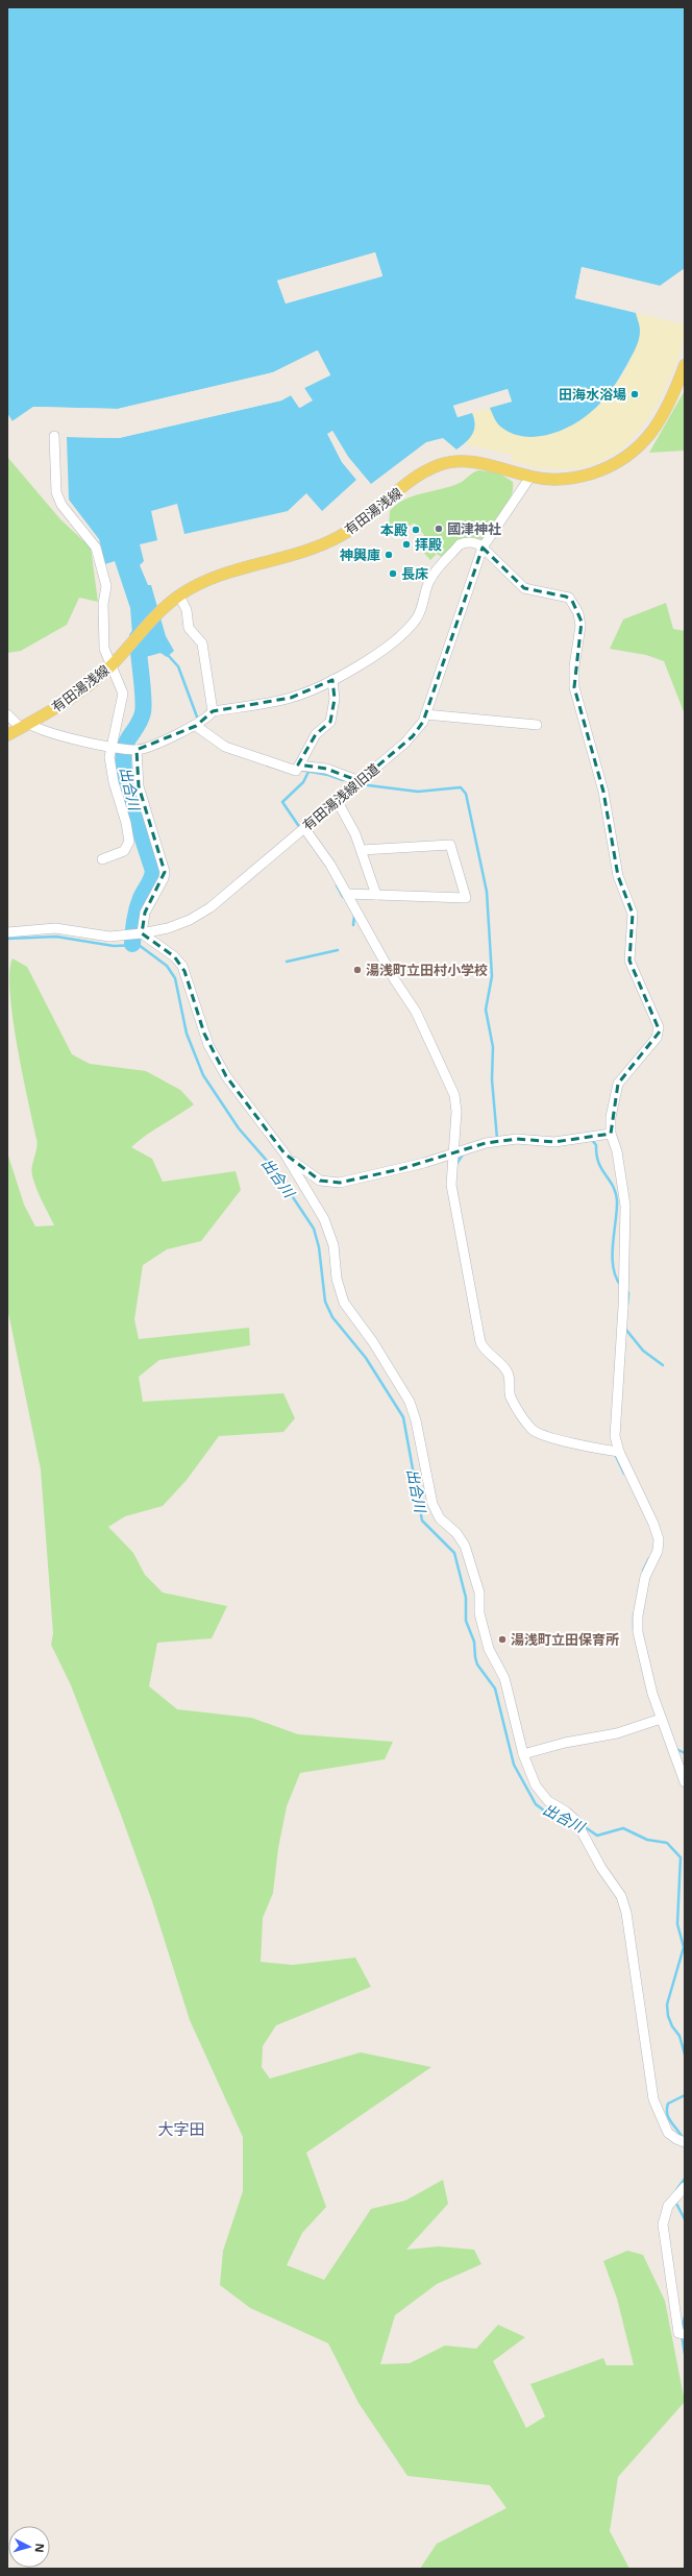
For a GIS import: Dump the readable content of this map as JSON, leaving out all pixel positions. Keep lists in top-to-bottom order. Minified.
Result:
{"streets":{"main road":["有田湯浅線"],"street":["有田湯浅線旧道"]},"crossings":[["有田湯浅線","有田湯浅線旧道"]],"districts":["大字田"],"water":["出合川"],"places":["田海水浴場","國津神社","本殿","拝殿","神輿庫","長床","湯浅町立田村小学校","湯浅町立田保育所"],"north":"right"}
